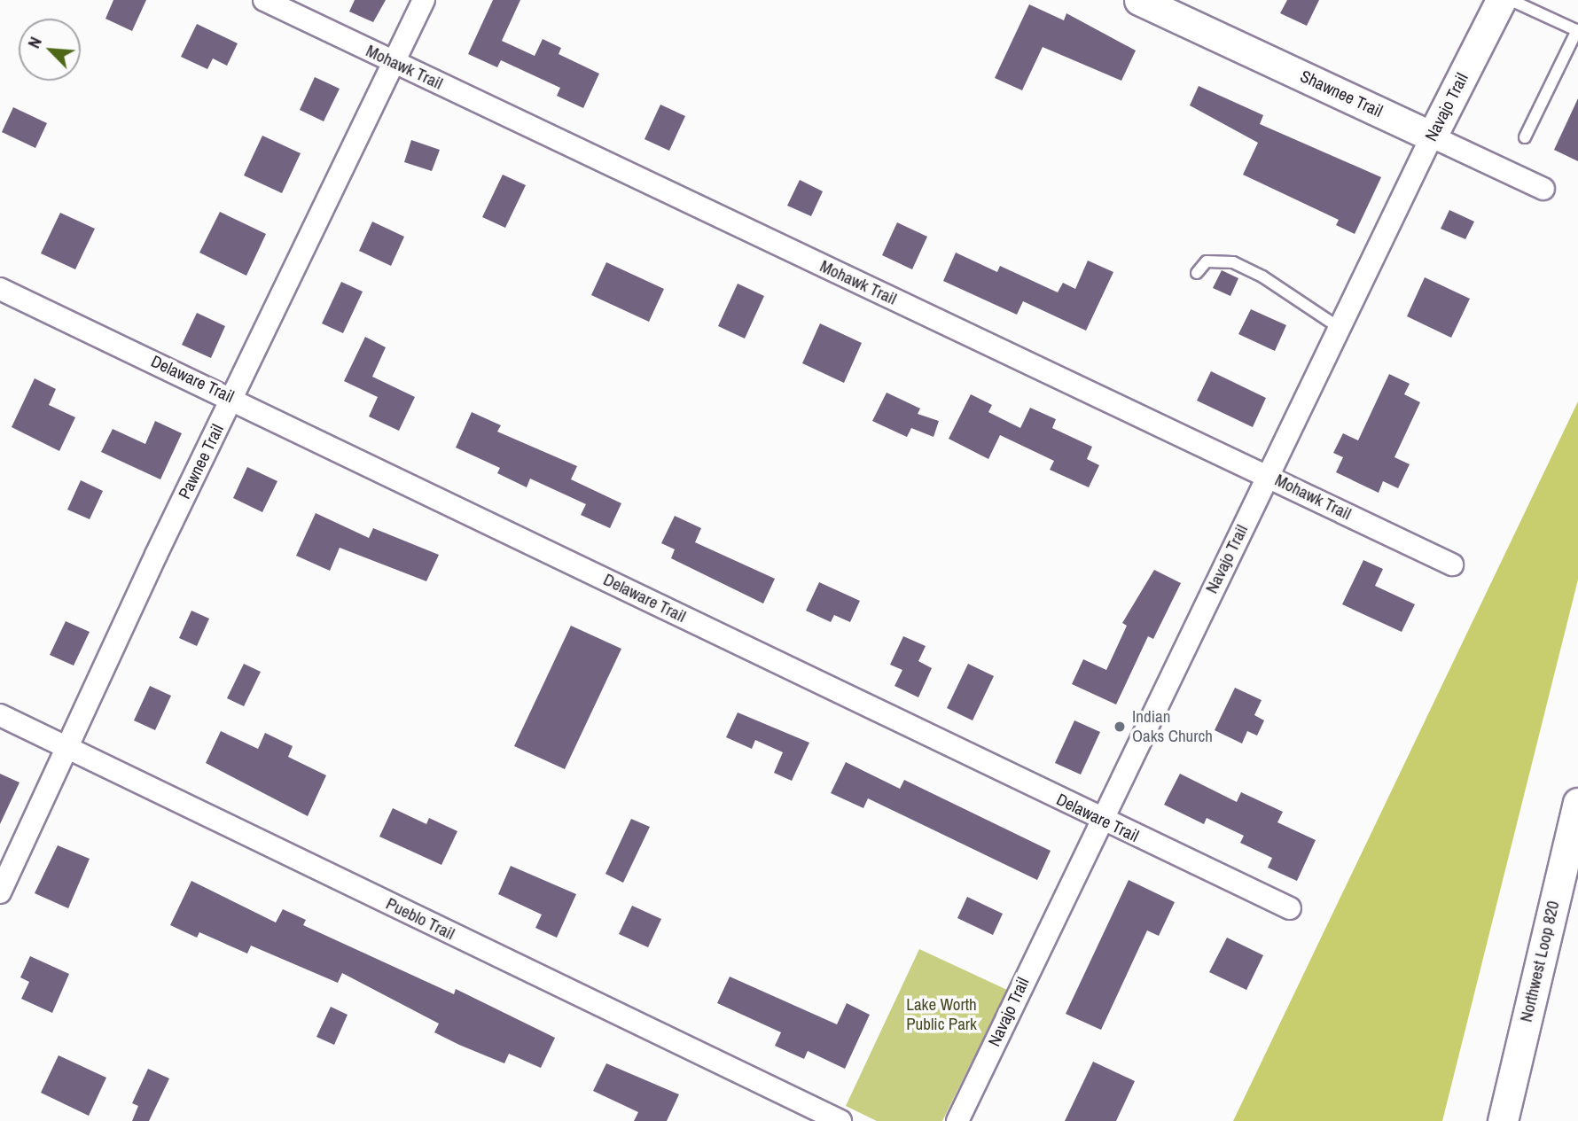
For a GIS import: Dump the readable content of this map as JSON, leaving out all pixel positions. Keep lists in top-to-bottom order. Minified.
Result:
{"streets":{"street":["Mohawk Trail","Shawnee Trail","Navajo Trail","Delaware Trail","Pawnee Trail","Pueblo Trail","Northwest Loop 820"]},"crossings":[["Mohawk Trail","Navajo Trail"],["Mohawk Trail","Pawnee Trail"],["Shawnee Trail","Navajo Trail"],["Navajo Trail","Delaware Trail"],["Delaware Trail","Pawnee Trail"],["Pawnee Trail","Pueblo Trail"]],"parks":["Lake Worth Public Park"],"places":["Indian Oaks Church"],"north":"top left"}
